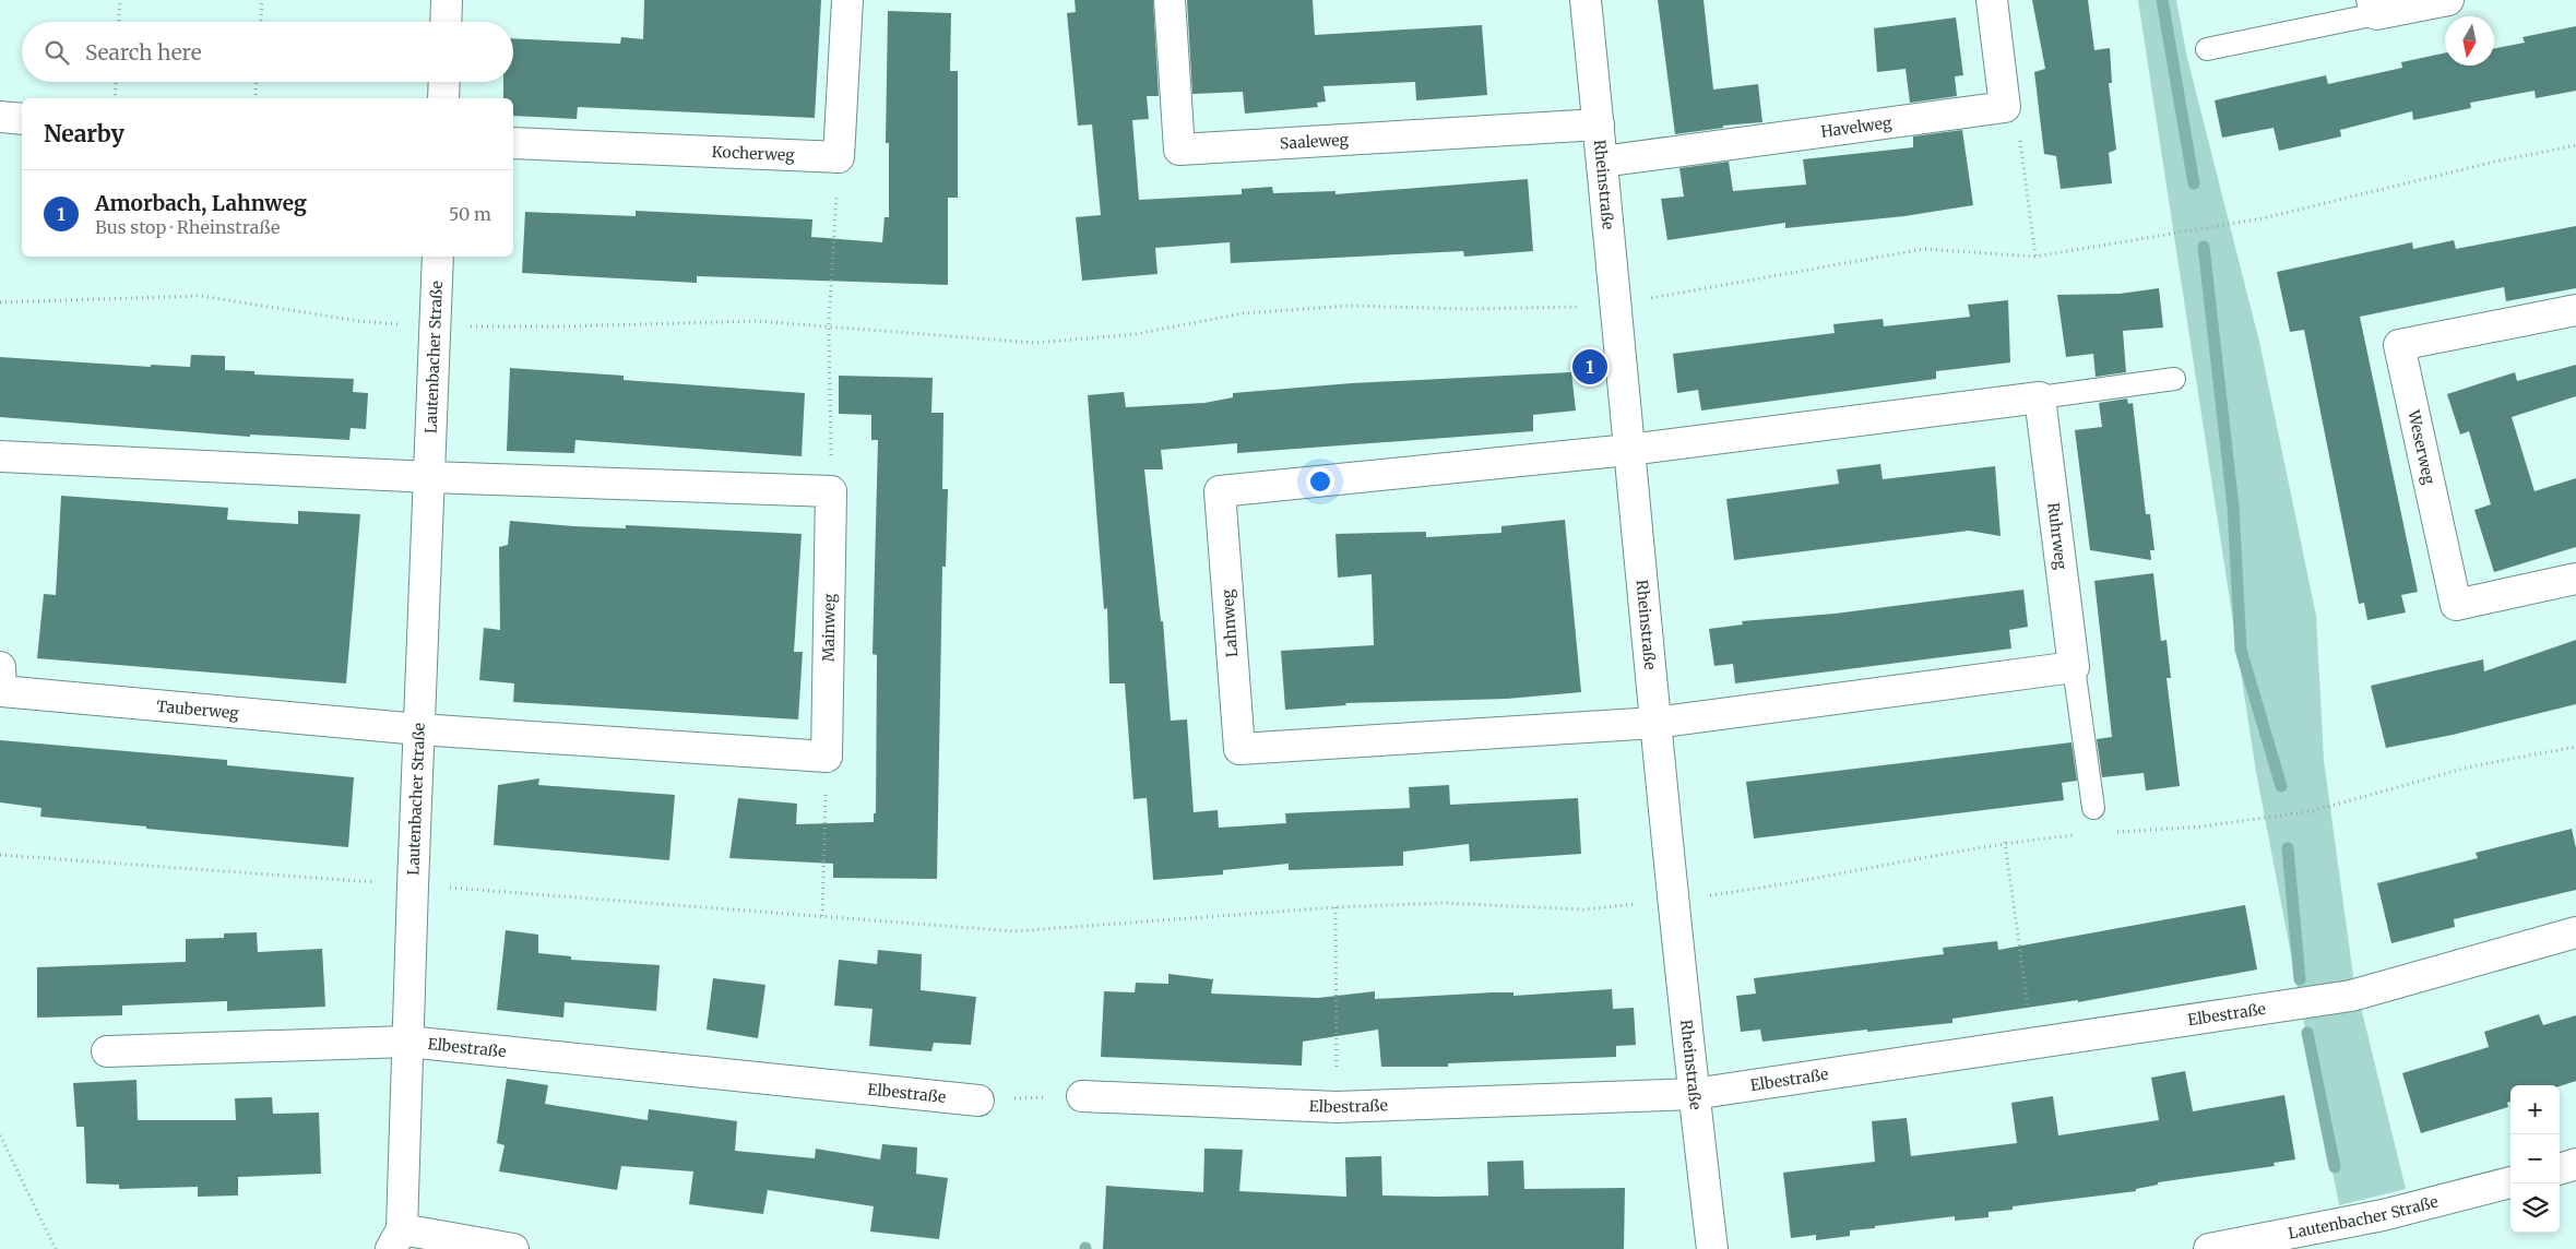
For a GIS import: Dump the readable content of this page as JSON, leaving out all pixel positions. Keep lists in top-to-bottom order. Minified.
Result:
{"streets":{"street":["Havelweg","Saaleweg","Kocherweg","Rheinstraße","Lautenbacher Straße","Weserweg","Ruhrweg","Lahnweg","Mainweg","Tauberweg","Elbestraße"]},"crossings":[["Havelweg","Rheinstraße"],["Saaleweg","Rheinstraße"],["Rheinstraße","Lahnweg"],["Rheinstraße","Elbestraße"],["Lautenbacher Straße","Tauberweg"],["Lautenbacher Straße","Elbestraße"]],"north":"bottom","page":{"search":"Search here","heading":"Nearby","list":[{"mark":"1","name":"Amorbach, Lahnweg","note":"Bus stop · Rheinstraße","value":"50 m"}],"pins":"1","map_buttons":["+","−"]}}
